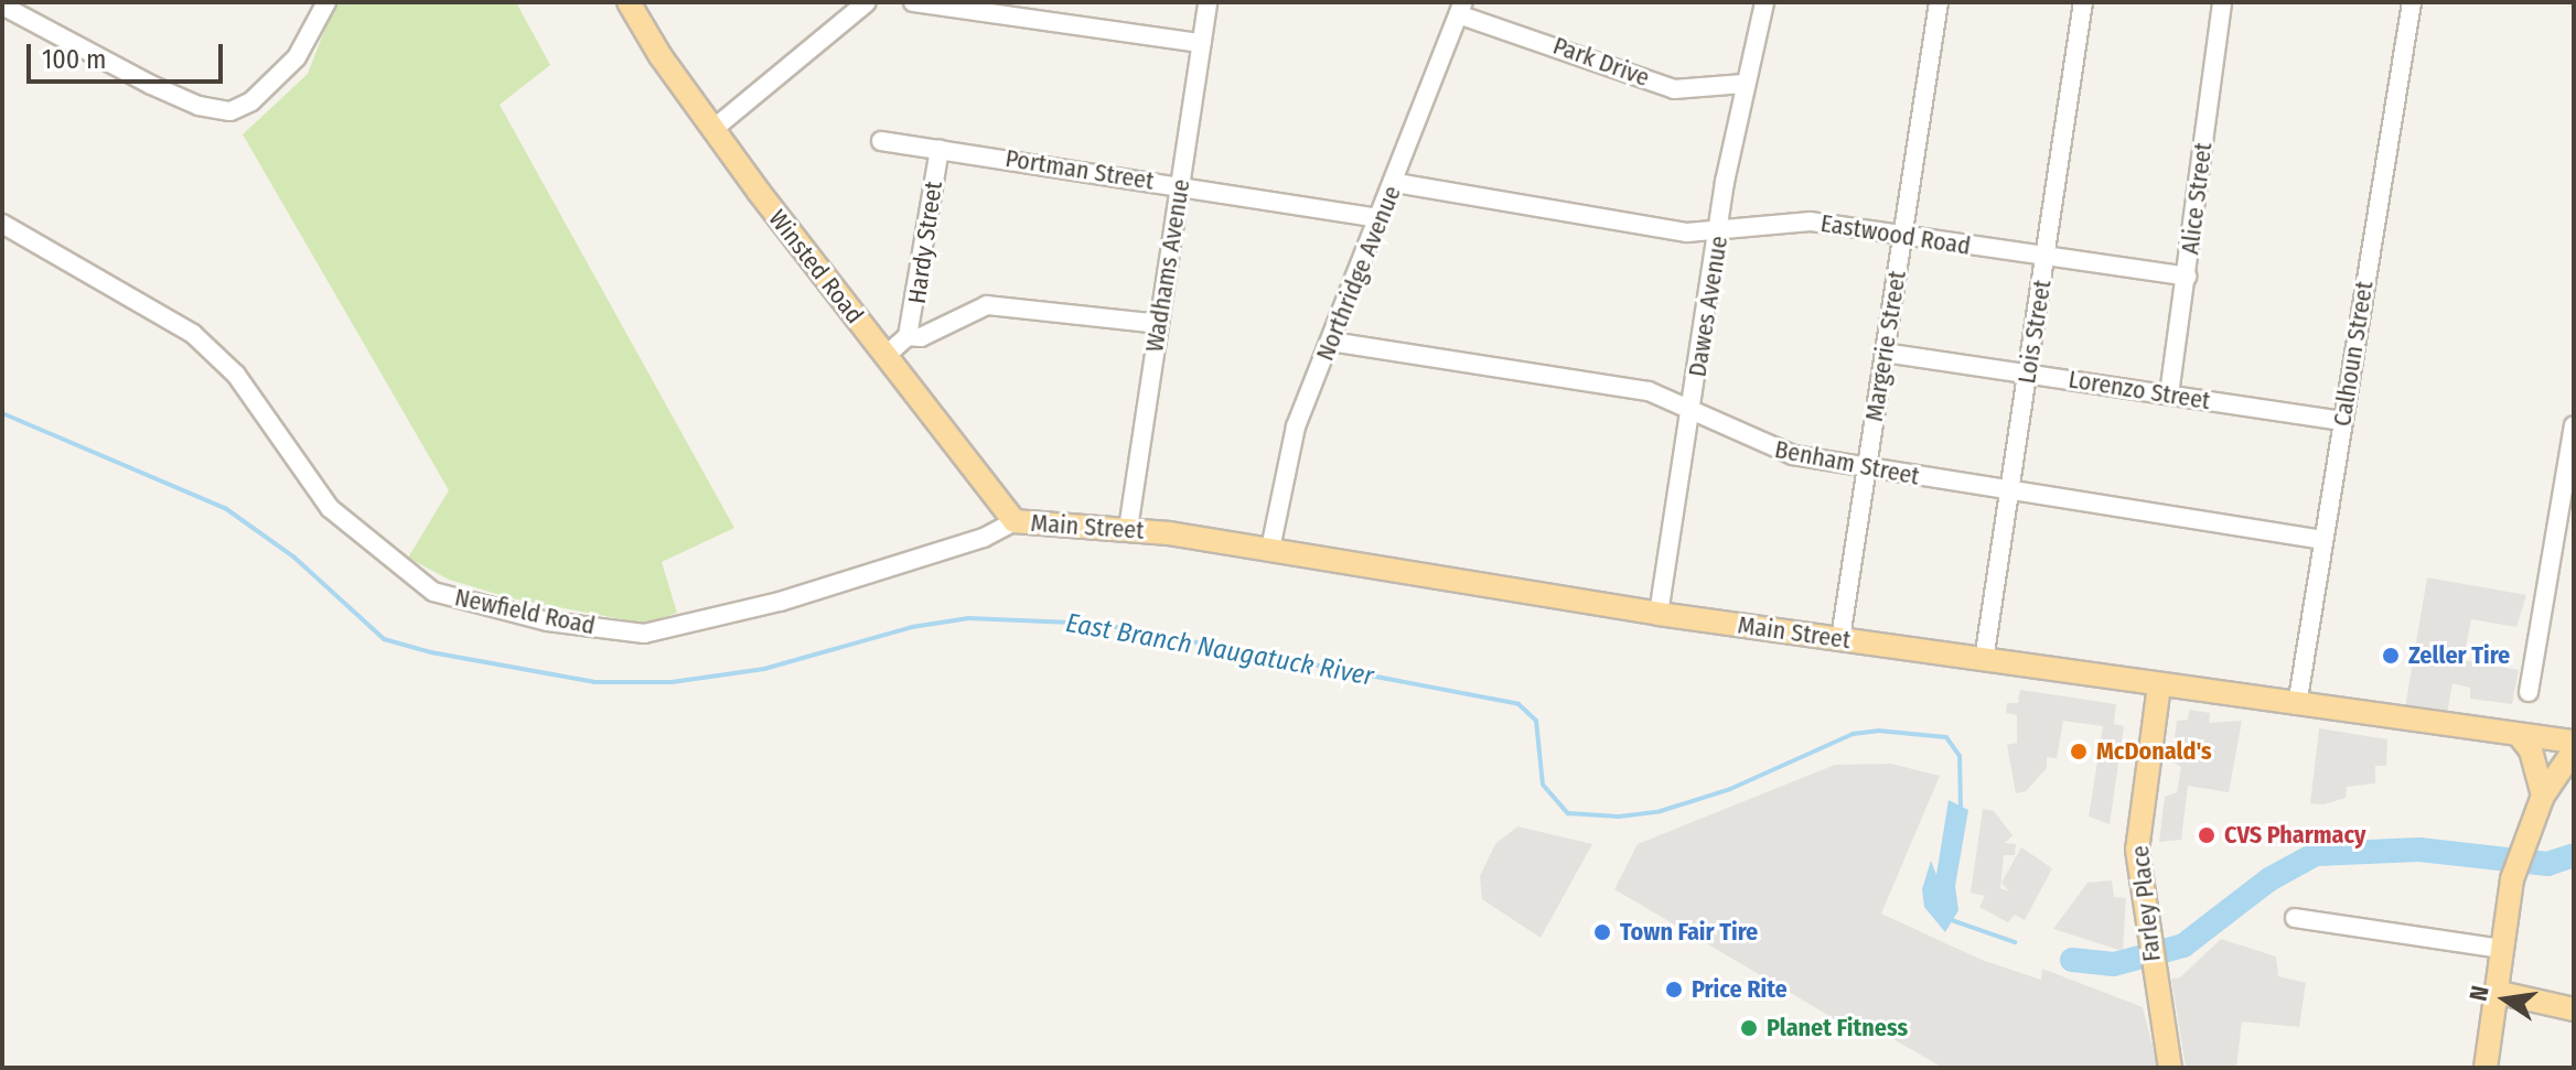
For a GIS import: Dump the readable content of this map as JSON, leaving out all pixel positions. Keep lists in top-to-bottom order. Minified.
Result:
{"streets":{"main road":["Winsted Road","Main Street","Farley Place"],"street":["Park Drive","Portman Street","Alice Street","Eastwood Road","Hardy Street","Wadhams Avenue","Northridge Avenue","Dawes Avenue","Lois Street","Margerie Street","Calhoun Street","Lorenzo Street","Benham Street","Newfield Road"]},"crossings":[["Park Drive","Northridge Avenue"],["Park Drive","Dawes Avenue"],["Portman Street","Hardy Street"],["Portman Street","Wadhams Avenue"],["Portman Street","Northridge Avenue"],["Alice Street","Eastwood Road"],["Alice Street","Lorenzo Street"],["Eastwood Road","Northridge Avenue"],["Eastwood Road","Dawes Avenue"],["Eastwood Road","Lois Street"],["Eastwood Road","Margerie Street"],["Wadhams Avenue","Main Street"],["Winsted Road","Main Street"],["Winsted Road","Newfield Road"],["Northridge Avenue","Benham Street"],["Northridge Avenue","Main Street"],["Dawes Avenue","Benham Street"],["Dawes Avenue","Main Street"],["Lois Street","Lorenzo Street"],["Lois Street","Benham Street"],["Lois Street","Main Street"],["Margerie Street","Lorenzo Street"],["Margerie Street","Benham Street"],["Margerie Street","Main Street"],["Calhoun Street","Lorenzo Street"],["Calhoun Street","Benham Street"],["Calhoun Street","Main Street"],["Main Street","Newfield Road"],["Main Street","Farley Place"]],"water":["East Branch Naugatuck River"],"places":["Zeller Tire","McDonald's","CVS Pharmacy","Town Fair Tire","Price Rite","Planet Fitness"],"scale_bar":"100 m","north":"left"}
